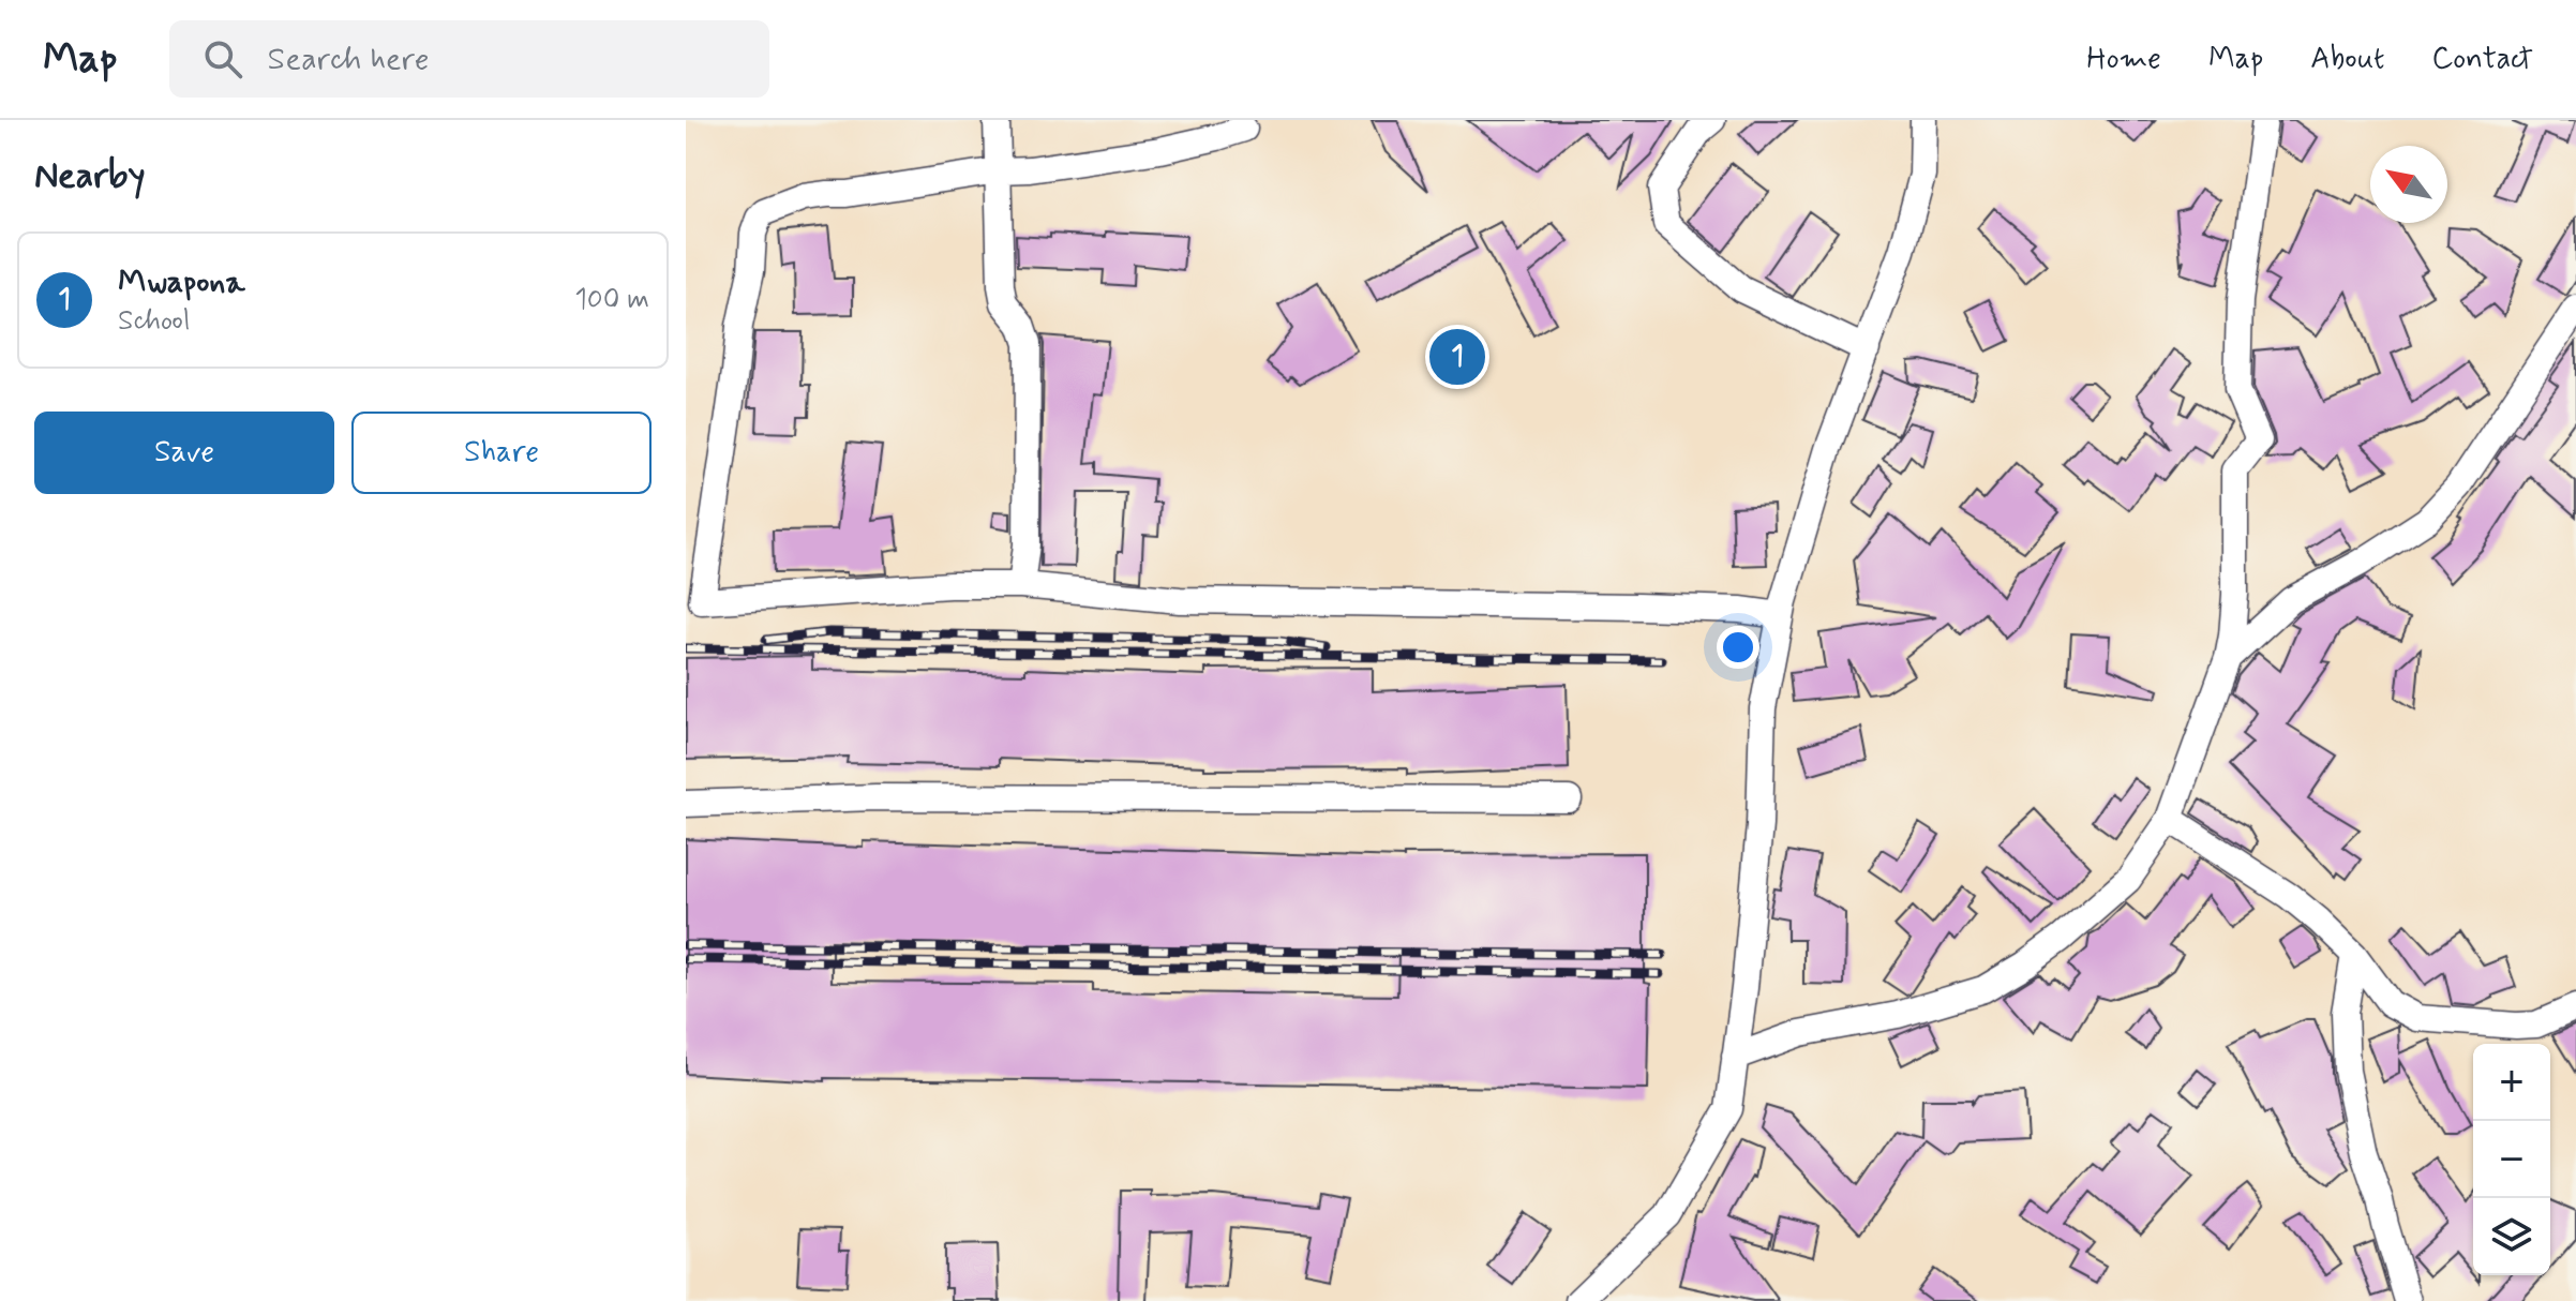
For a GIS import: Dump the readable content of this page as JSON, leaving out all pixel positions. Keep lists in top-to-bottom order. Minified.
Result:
{"north":"top left","page":{"header":"Map","search":"Search here","nav":["Home","Map","About","Contact"],"heading":"Nearby","list":[{"mark":"1","name":"Mwapona","note":"School","value":"100 m"}],"pins":"1","buttons":["Save","Share"],"map_buttons":["+","−"]}}
